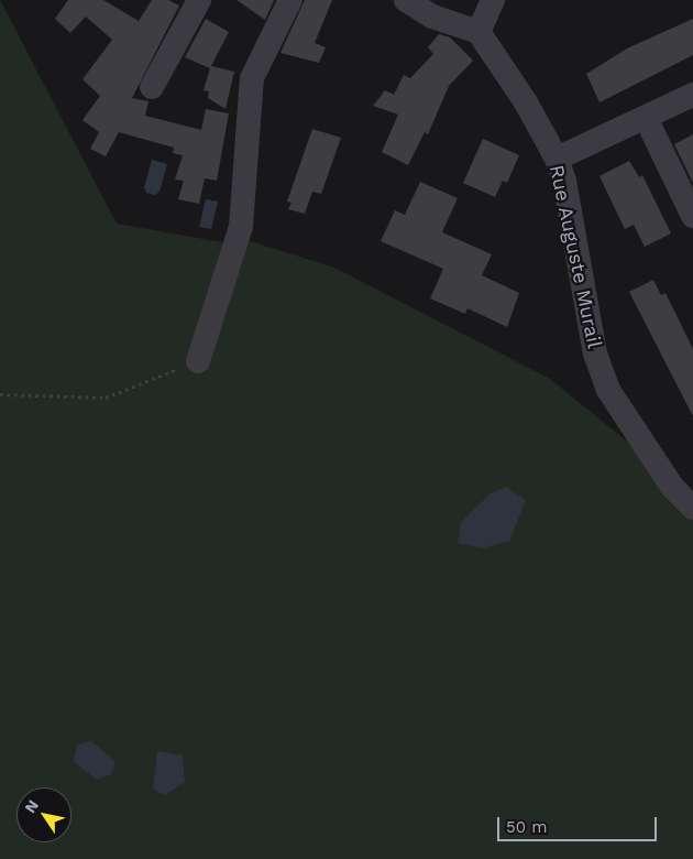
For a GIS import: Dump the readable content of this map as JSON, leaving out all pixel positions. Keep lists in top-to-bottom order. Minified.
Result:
{"streets":{"street":["Rue Auguste Murail"]},"scale_bar":"50 m","north":"top left"}
